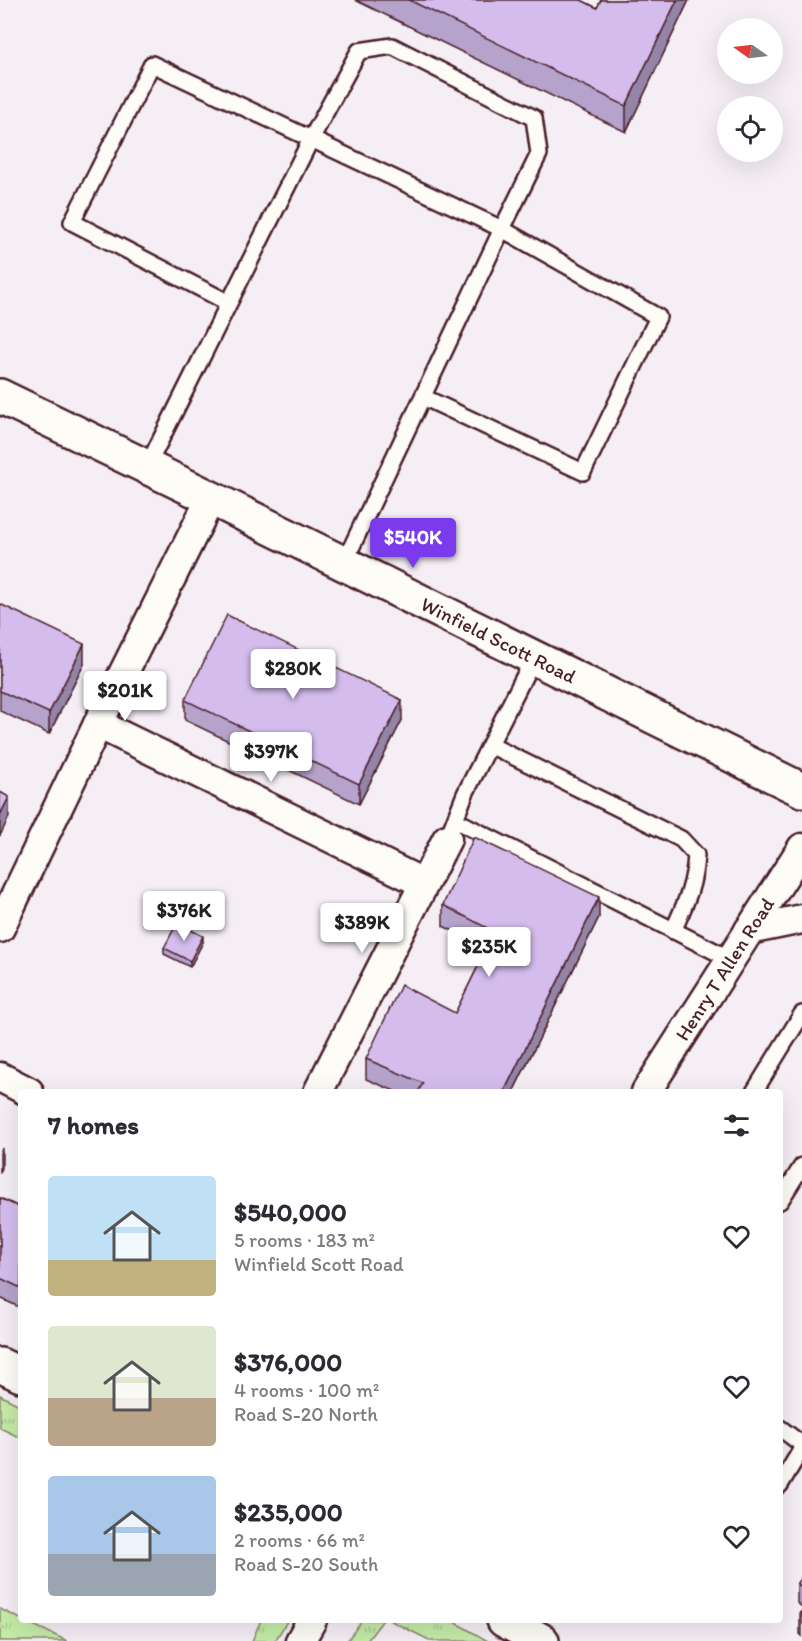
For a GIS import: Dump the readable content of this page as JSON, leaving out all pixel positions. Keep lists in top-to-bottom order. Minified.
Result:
{"streets":{"street":["Winfield Scott Road","Henry T Allen Road"]},"north":"left","page":{"price":["$540K","$280K","$201K","$397K","$376K","$389K","$235K"],"heading":"7 homes","list":[{"name":"$540,000","note":"5 rooms · 183 m² · Winfield Scott Road"},{"name":"$376,000","note":"4 rooms · 100 m² · Road S-20 North"},{"name":"$235,000","note":"2 rooms · 66 m² · Road S-20 South"}]}}
